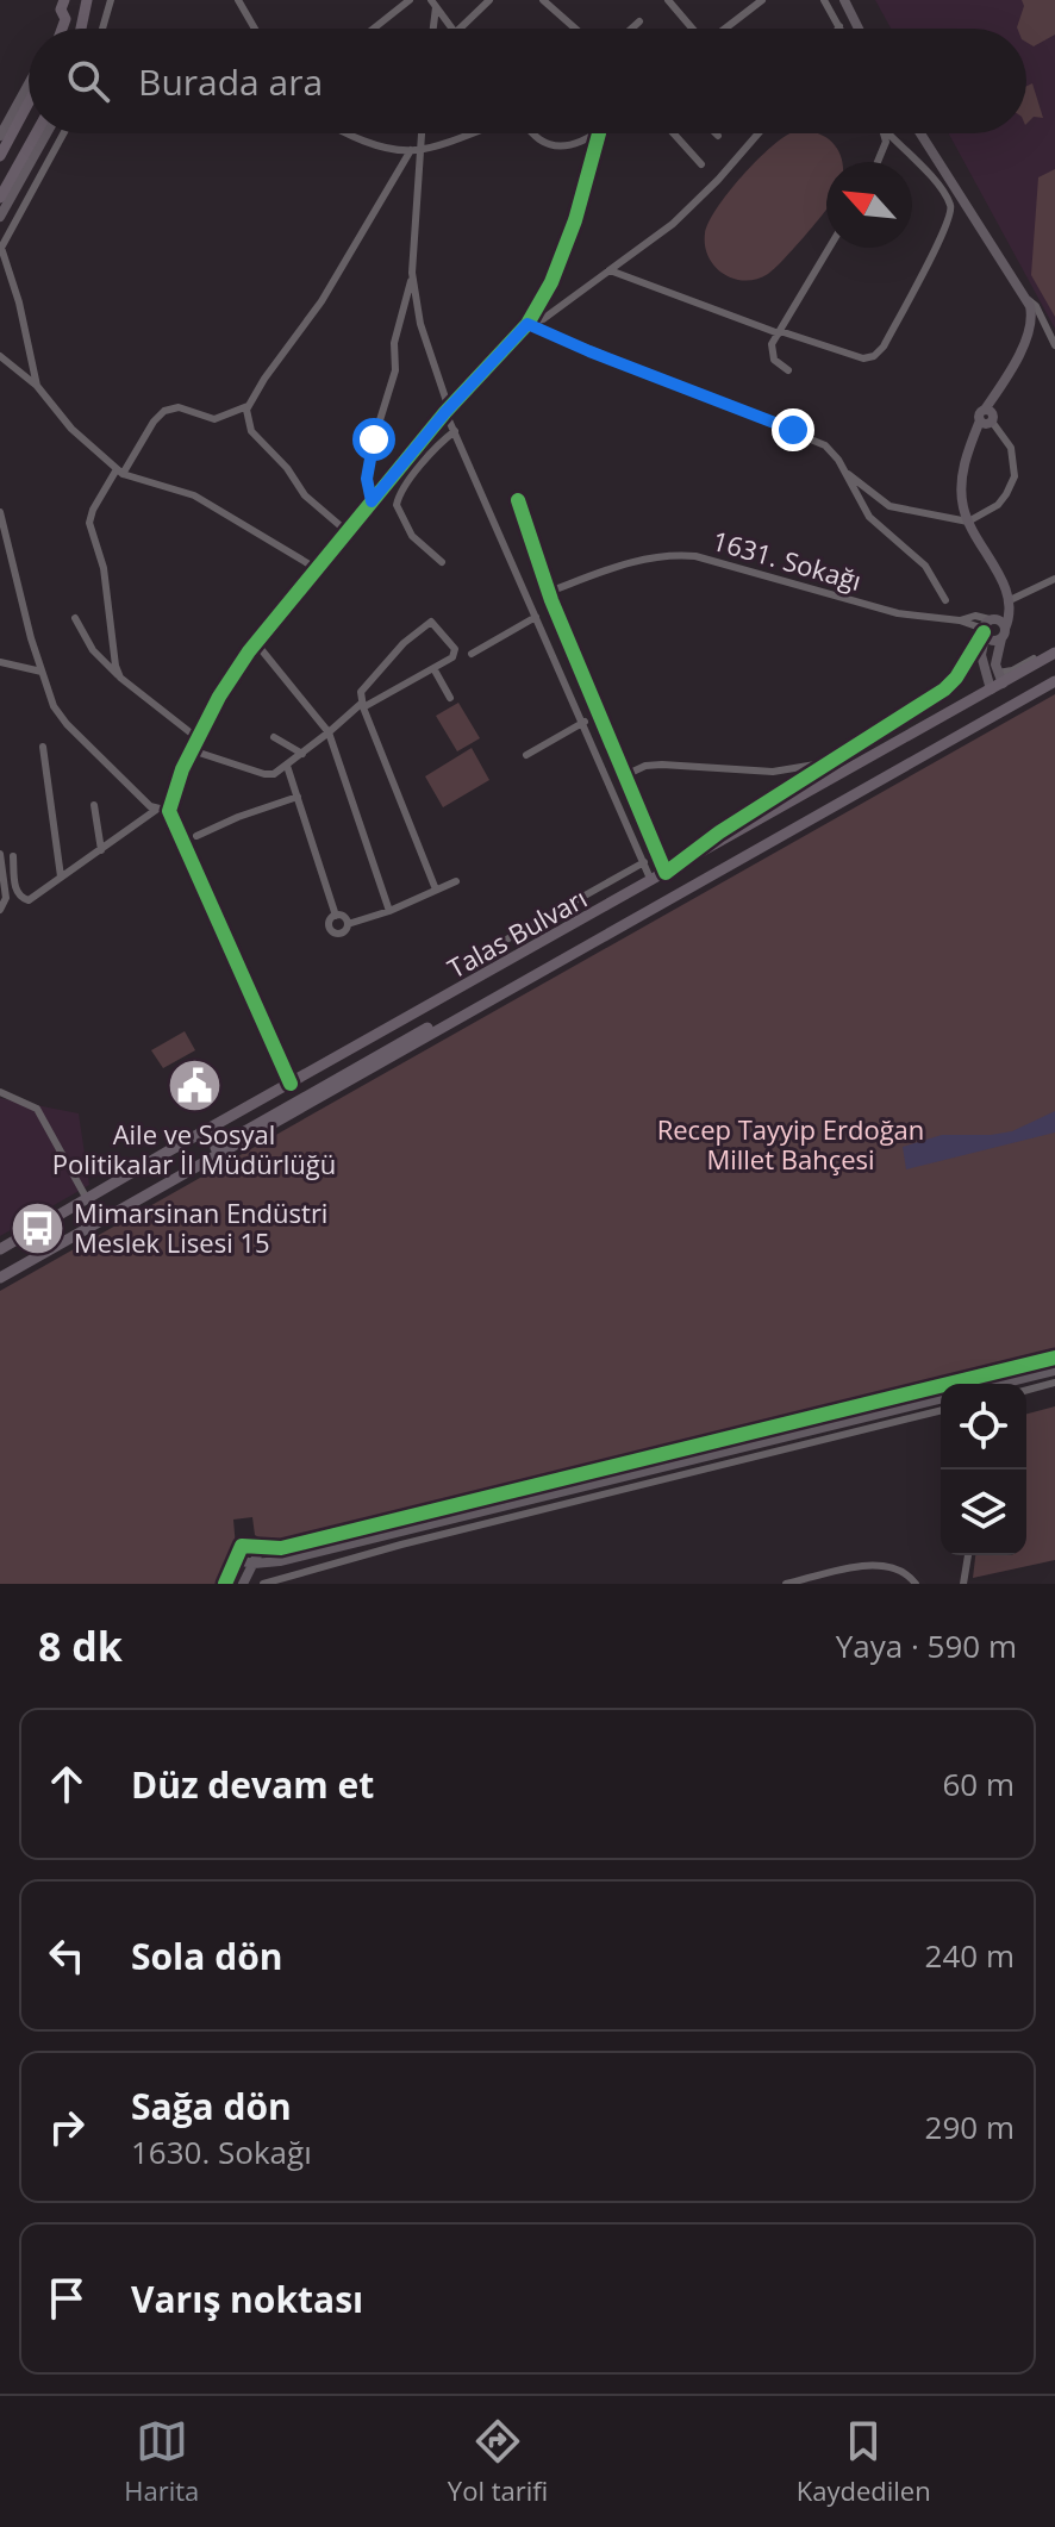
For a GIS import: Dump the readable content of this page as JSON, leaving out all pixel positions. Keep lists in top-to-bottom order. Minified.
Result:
{"streets":{"main road":["Talas Bulvarı"],"street":["1631. Sokağı"]},"parks":["Recep Tayyip Erdoğan Millet Bahçesi"],"places":{"public building":["Aile ve Sosyal Politikalar İl Müdürlüğü"],"bus stop":["Mimarsinan Endüstri Meslek Lisesi 15"]},"north":"top left","page":{"search":"Burada ara","heading":["8 dk","Yaya · 590 m"],"list":[["Düz devam et","60 m"],["Sola dön","240 m"],["Sağa dön","1630. Sokağı","290 m"],"Varış noktası"],"nav":["Harita","Yol tarifi","Kaydedilen"]}}
